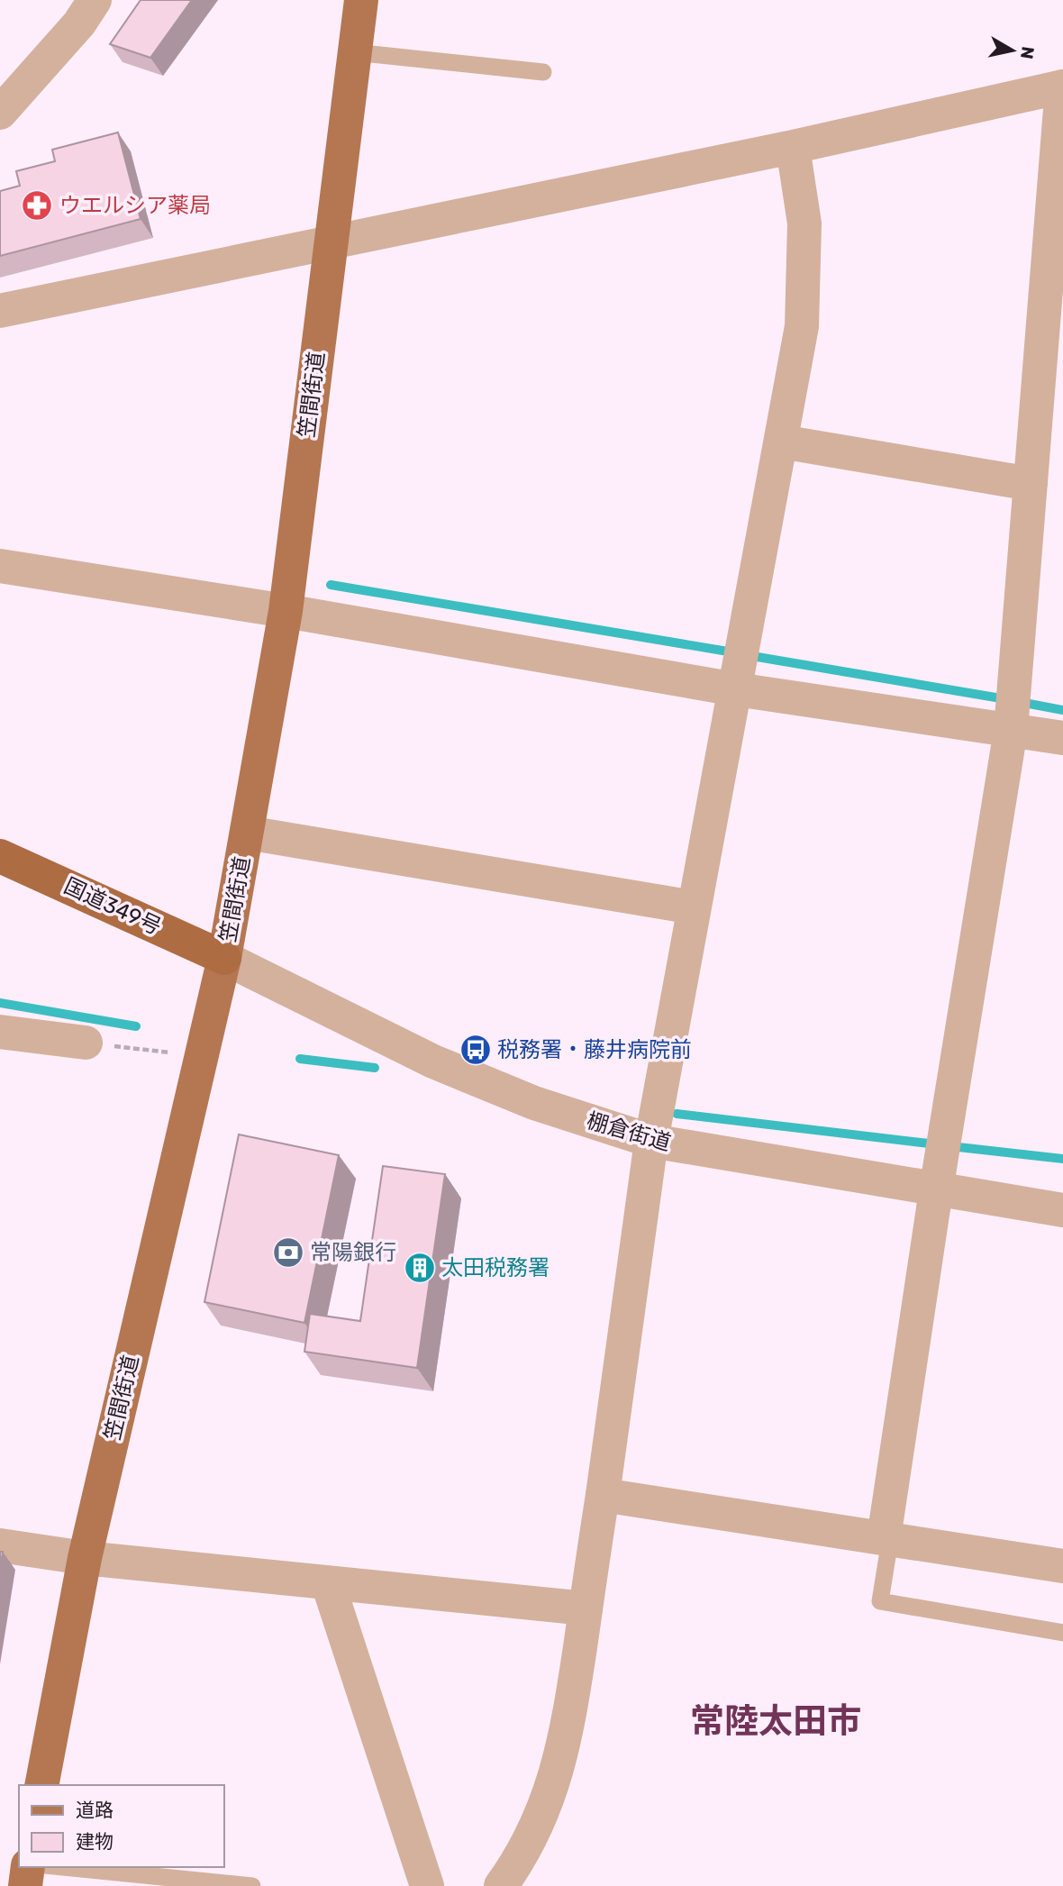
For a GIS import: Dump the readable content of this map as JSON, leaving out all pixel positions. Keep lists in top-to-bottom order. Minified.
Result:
{"streets":{"highway":["国道349号"],"main road":["笠間街道"],"street":["棚倉街道"]},"crossings":[["笠間街道","国道349号"],["笠間街道","棚倉街道"],["国道349号","棚倉街道"]],"districts":["常陸太田市"],"places":{"pharmacy":["ウエルシア薬局"],"bus stop":["税務署・藤井病院前"],"bank":["常陽銀行"],"building":["太田税務署"]},"legend":["道路","建物"],"north":"right"}
